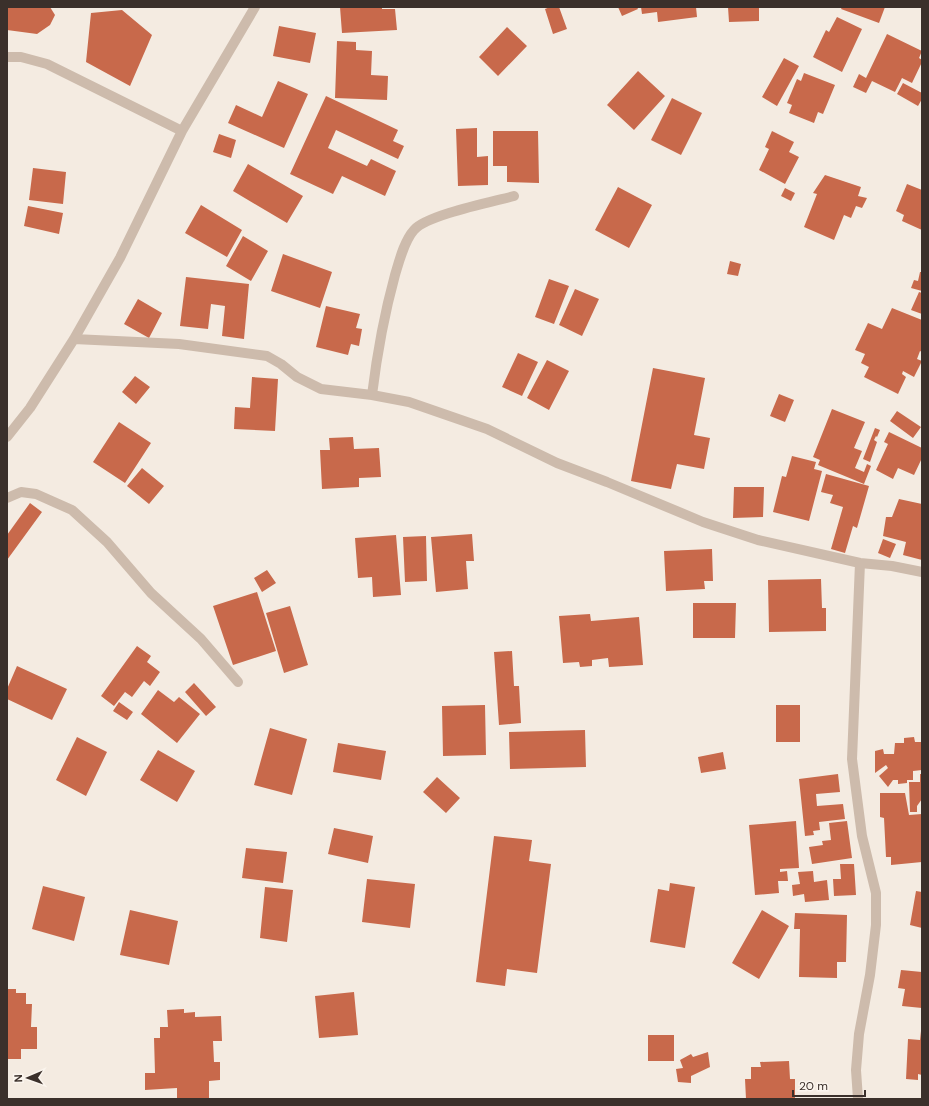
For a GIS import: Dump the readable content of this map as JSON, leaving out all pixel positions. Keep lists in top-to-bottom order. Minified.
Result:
{"scale_bar":"20 m","north":"left"}
